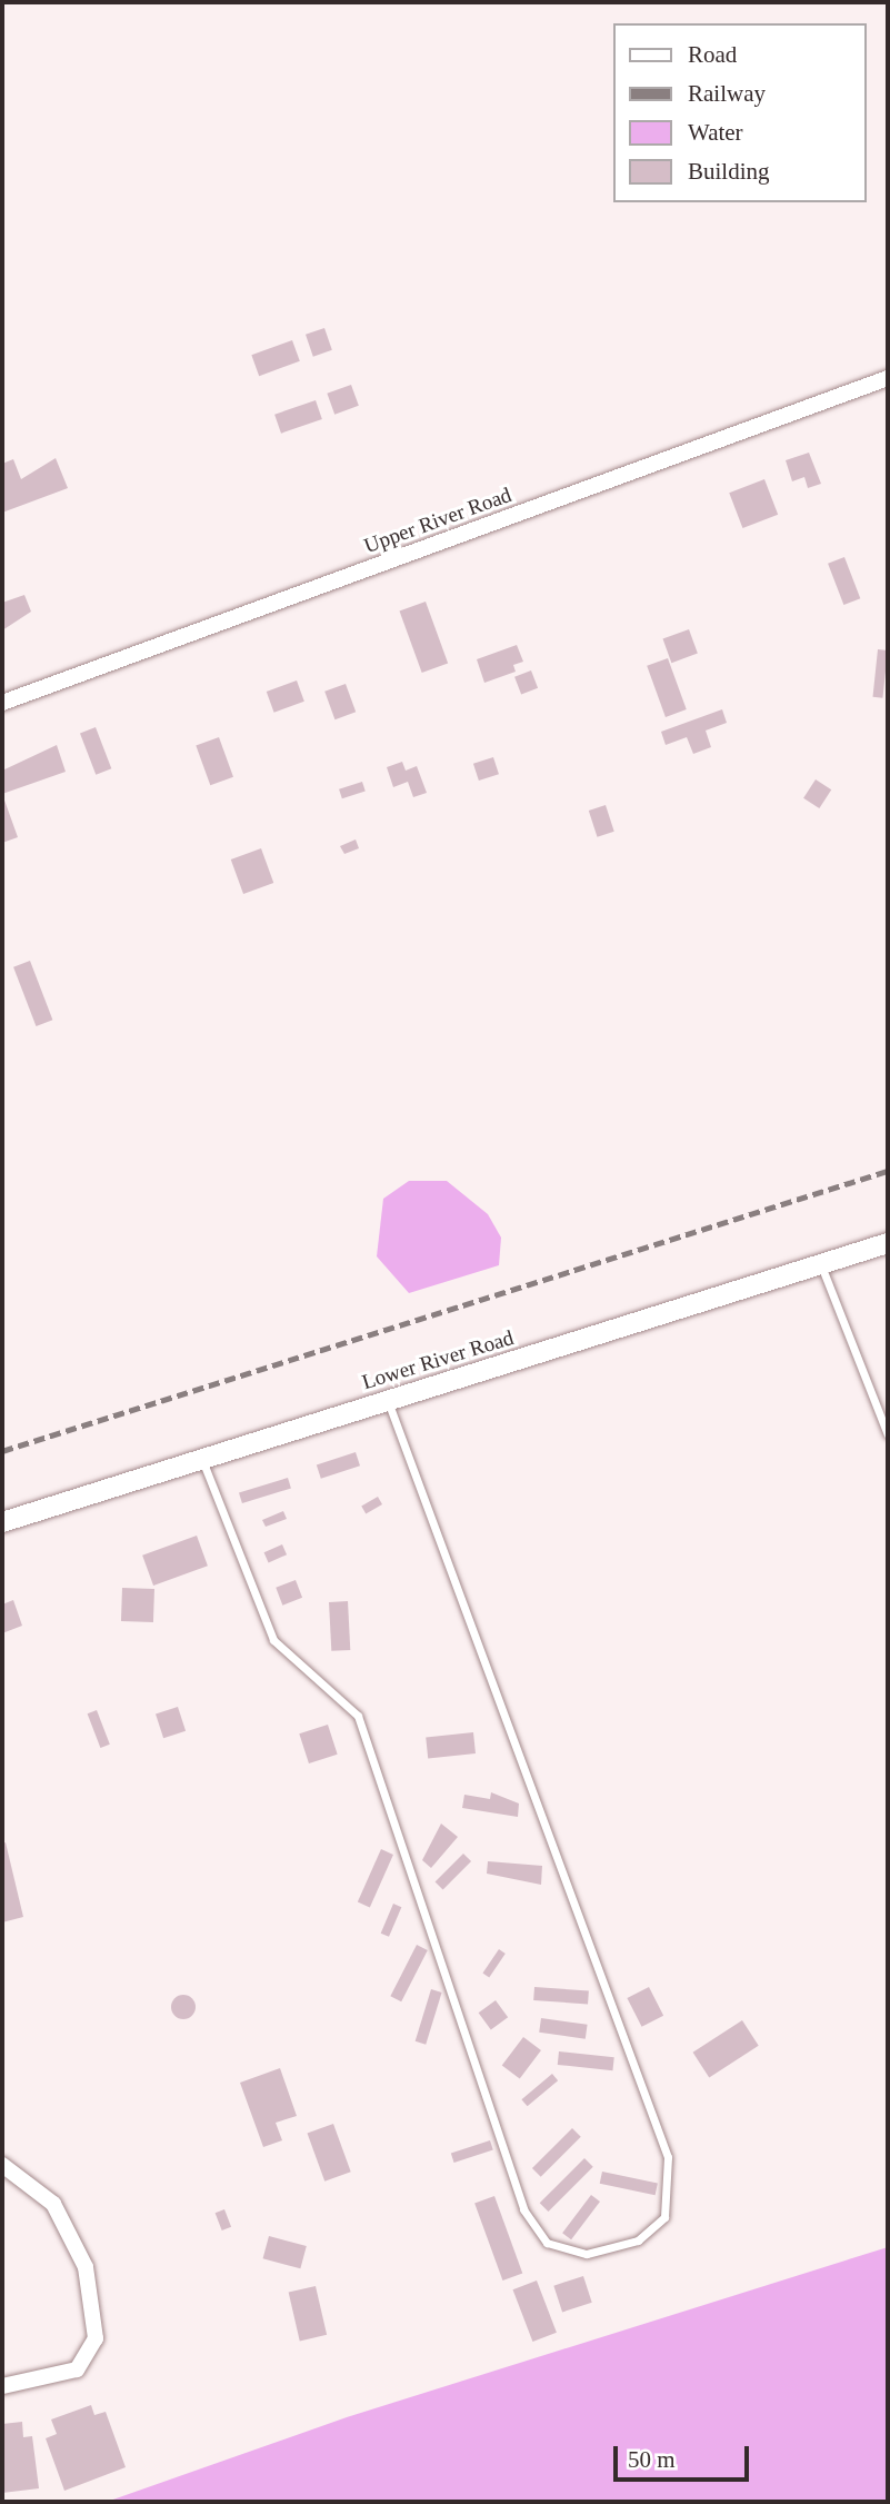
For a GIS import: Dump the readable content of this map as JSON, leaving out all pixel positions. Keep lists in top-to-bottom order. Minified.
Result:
{"streets":{"street":["Upper River Road","Lower River Road"]},"legend":["Road","Railway","Water","Building"],"scale_bar":"50 m"}
